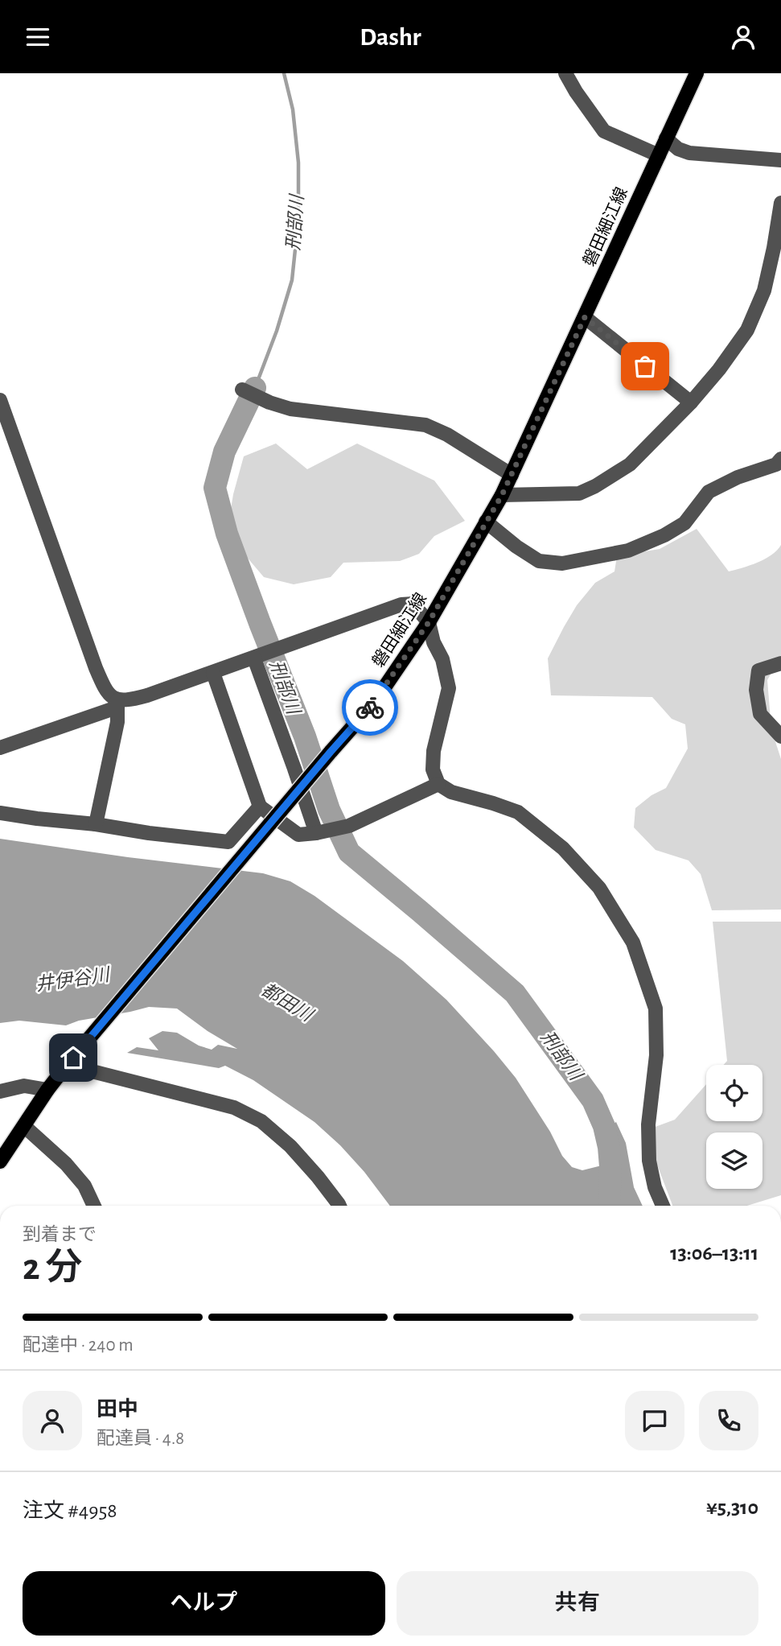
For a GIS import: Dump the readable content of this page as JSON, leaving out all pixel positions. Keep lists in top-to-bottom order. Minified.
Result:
{"streets":{"main road":["磐田細江線"]},"water":["刑部川","井伊谷川","都田川"],"page":{"header":"Dashr","heading":["2 分","到着まで","13:06–13:11"],"panel":["田中","配達員 · 4.8","注文 #4958","¥5,310"],"bar":"配達中 · 240 m","buttons":["ヘルプ","共有"]}}
